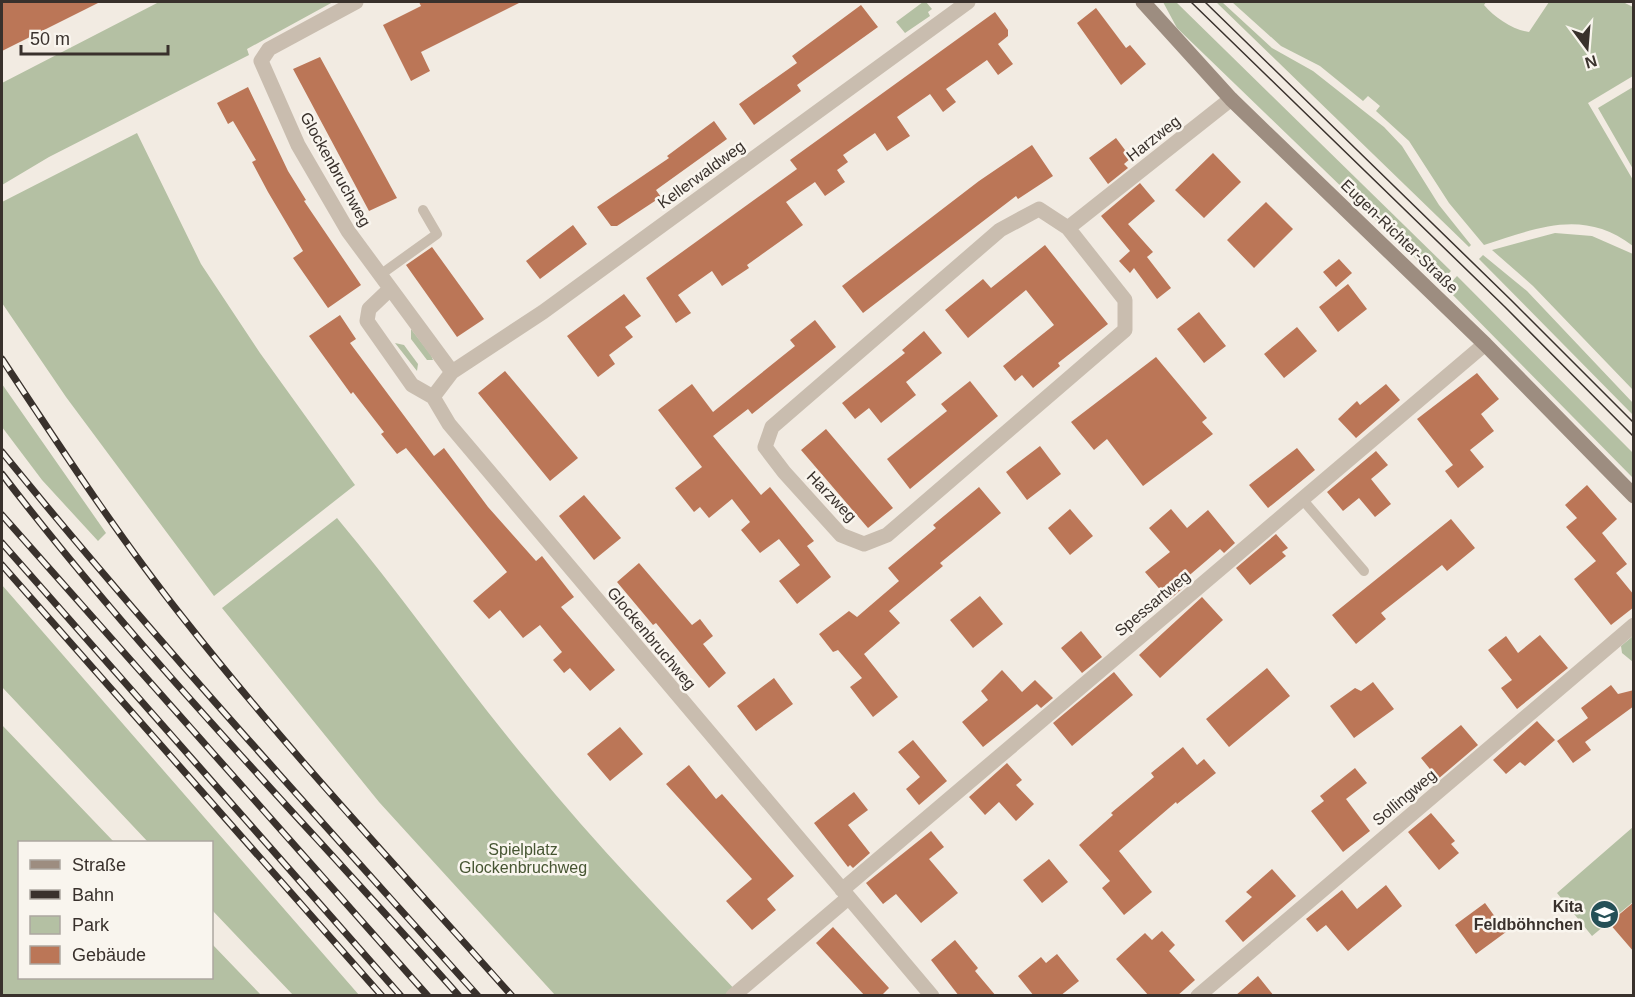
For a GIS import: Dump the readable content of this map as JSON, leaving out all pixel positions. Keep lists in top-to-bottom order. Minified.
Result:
{"streets":{"main road":["Eugen-Richter-Straße"],"street":["Harzweg","Glockenbruchweg","Kellerwaldweg","Spessartweg","Sollingweg"]},"crossings":[["Harzweg","Eugen-Richter-Straße"],["Glockenbruchweg","Kellerwaldweg"],["Glockenbruchweg","Spessartweg"],["Eugen-Richter-Straße","Spessartweg"]],"parks":["Spielplatz Glockenbruchweg"],"places":{"school or university":["Kita Feldböhnchen"]},"legend":["Straße","Bahn","Park","Gebäude"],"scale_bar":"50 m","north":"bottom"}
